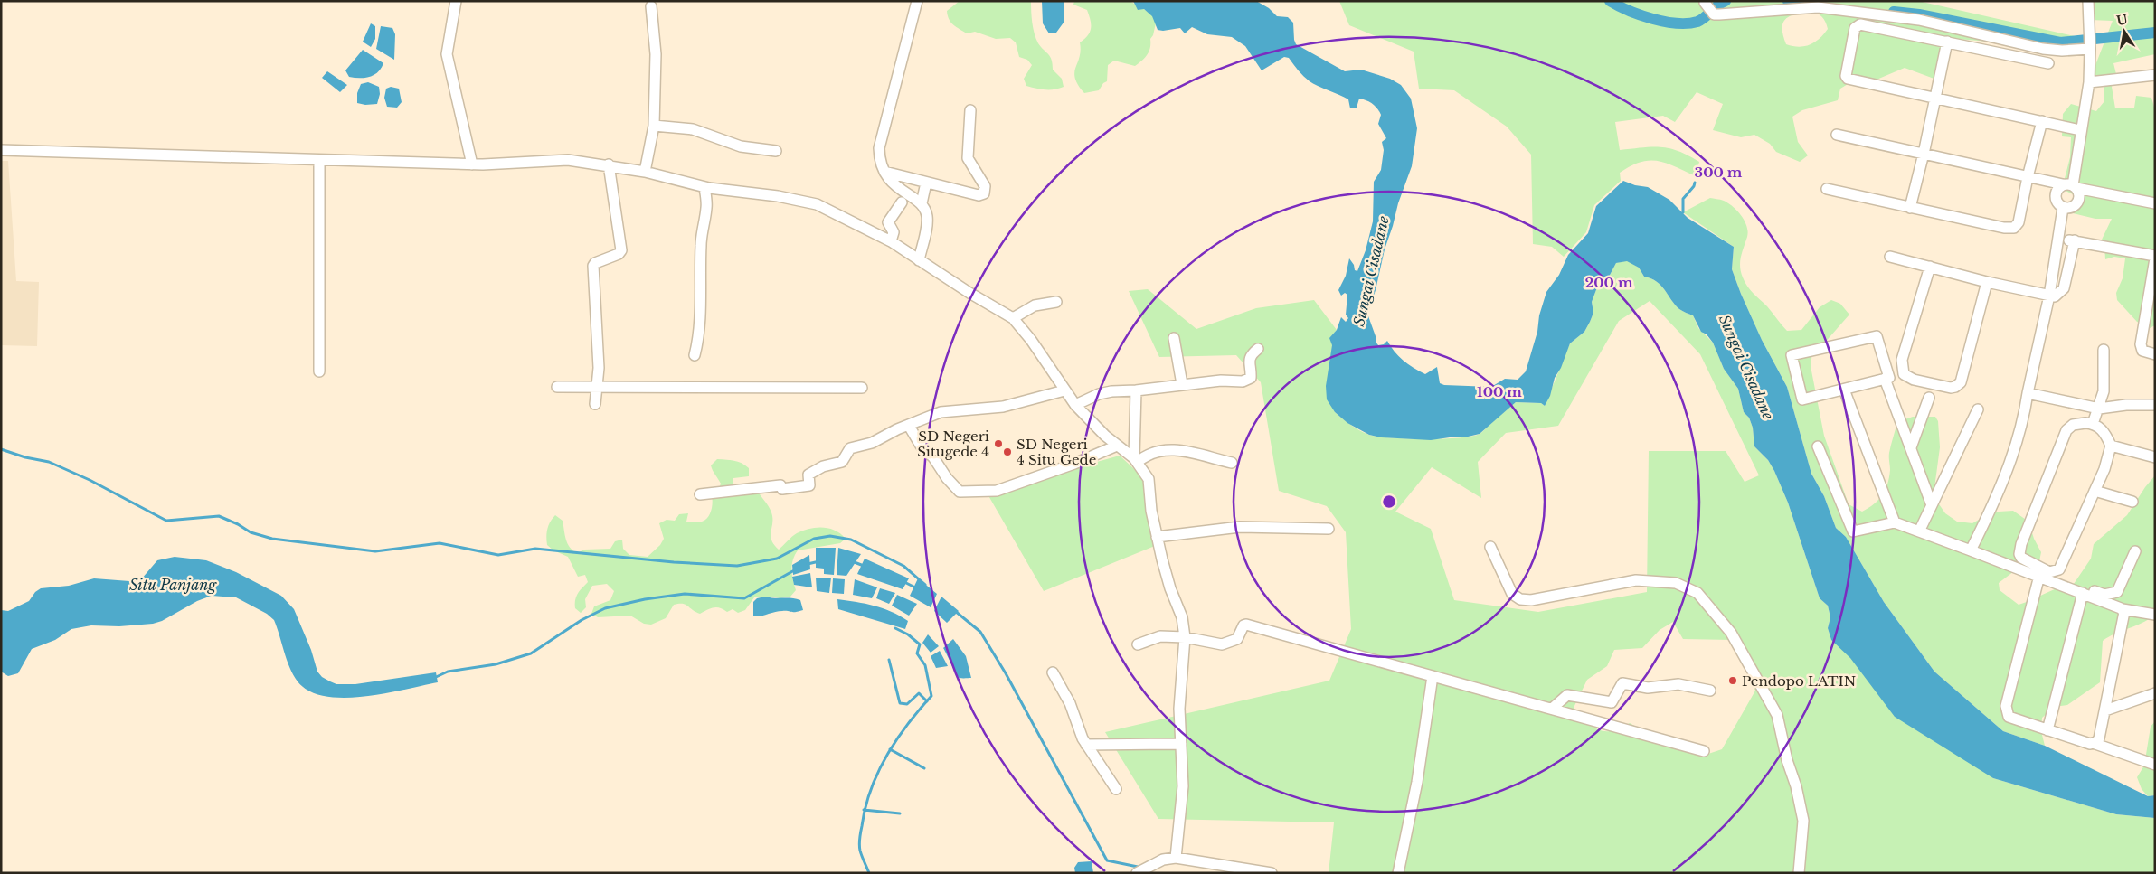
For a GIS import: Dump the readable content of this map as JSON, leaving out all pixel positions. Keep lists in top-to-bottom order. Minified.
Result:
{"water":["Sungai Cisadane","Situ Panjang"],"places":["SD Negeri Situgede 4","SD Negeri 4 Situ Gede","Pendopo LATIN"],"north":"top","rings":["300 m","200 m","100 m"]}
